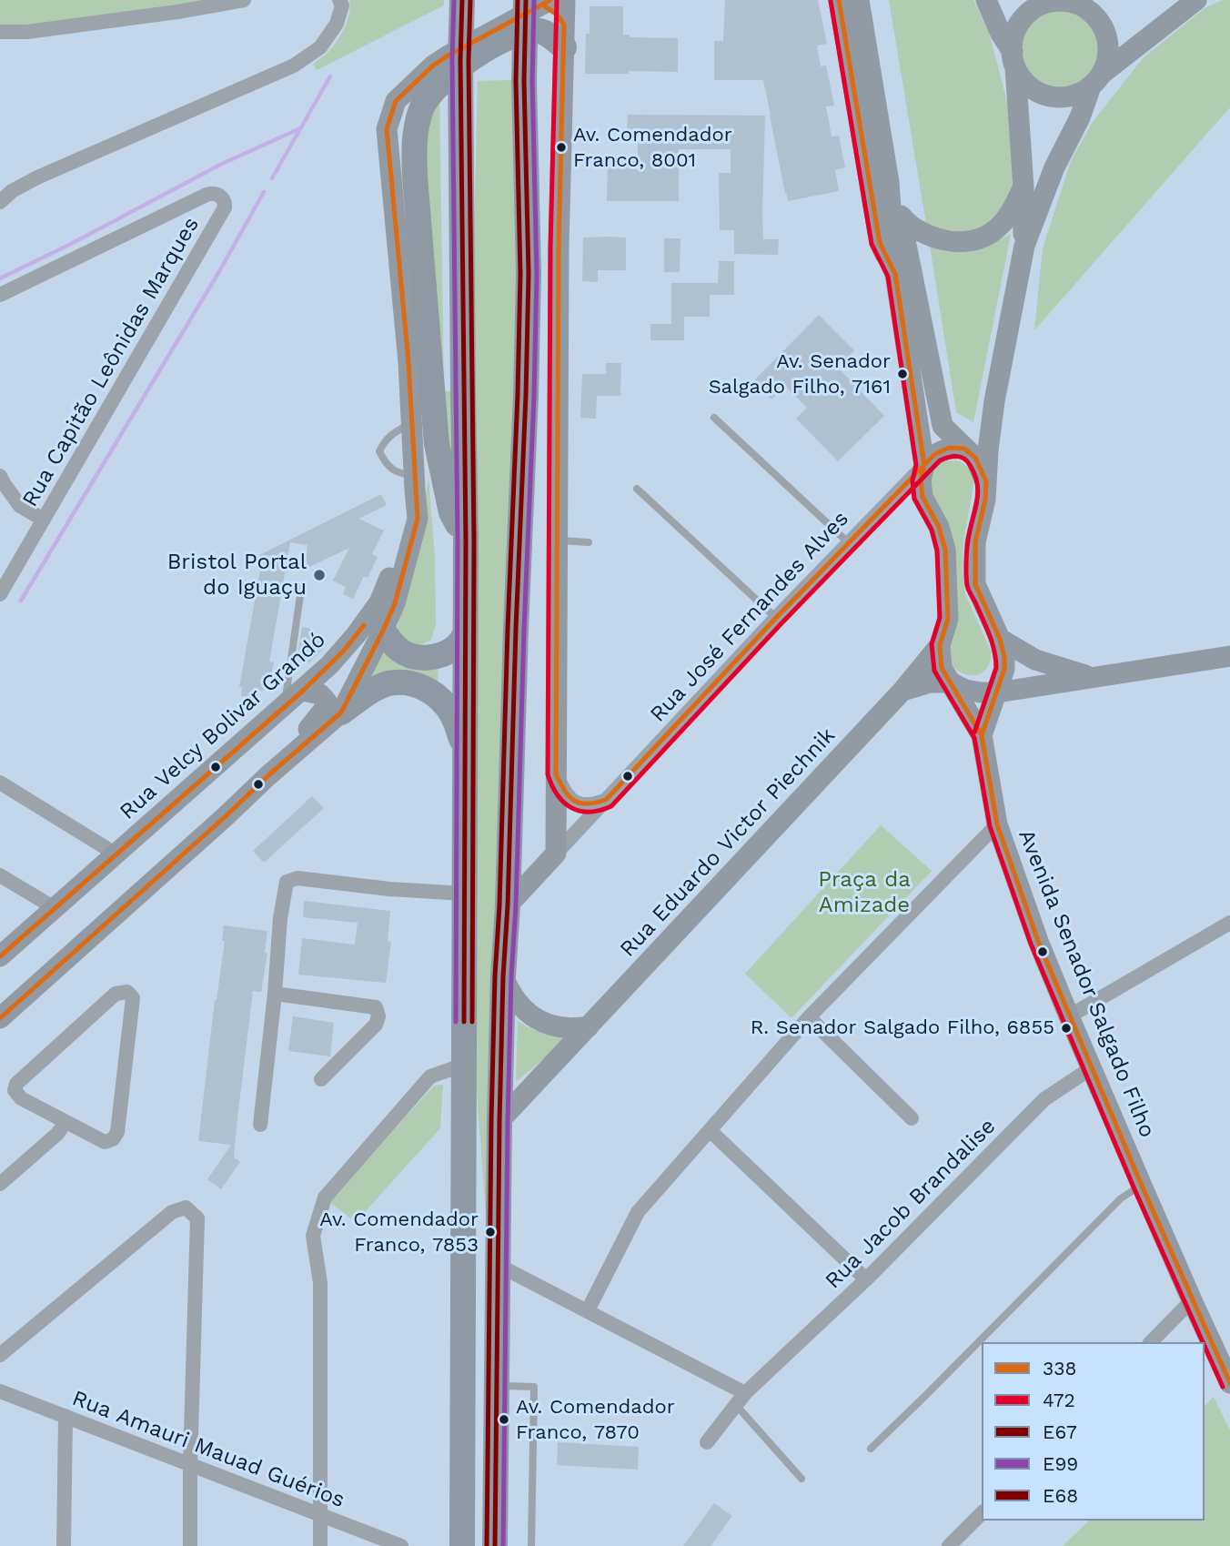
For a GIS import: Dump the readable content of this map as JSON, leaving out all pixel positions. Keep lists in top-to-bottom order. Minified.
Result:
{"streets":{"main road":["Rua Velcy Bolivar Grandó","Rua Eduardo Victor Piechnik","Avenida Senador Salgado Filho"],"street":["Rua Capitão Leônidas Marques","Rua José Fernandes Alves","Rua Jacob Brandalise","Rua Amauri Mauad Guérios"]},"crossings":[["Rua José Fernandes Alves","Avenida Senador Salgado Filho"],["Rua Eduardo Victor Piechnik","Avenida Senador Salgado Filho"],["Avenida Senador Salgado Filho","Rua Jacob Brandalise"]],"parks":["Praça da Amizade"],"places":["Av. Comendador Franco, 8001","Av. Senador Salgado Filho, 7161","Bristol Portal do Iguaçu","R. Senador Salgado Filho, 6855","Av. Comendador Franco, 7853","Av. Comendador Franco, 7870"],"lines":["transit line 338","transit line 472","transit line E67","transit line E99","transit line E68"],"legend":["338","472","E67","E99","E68"]}
